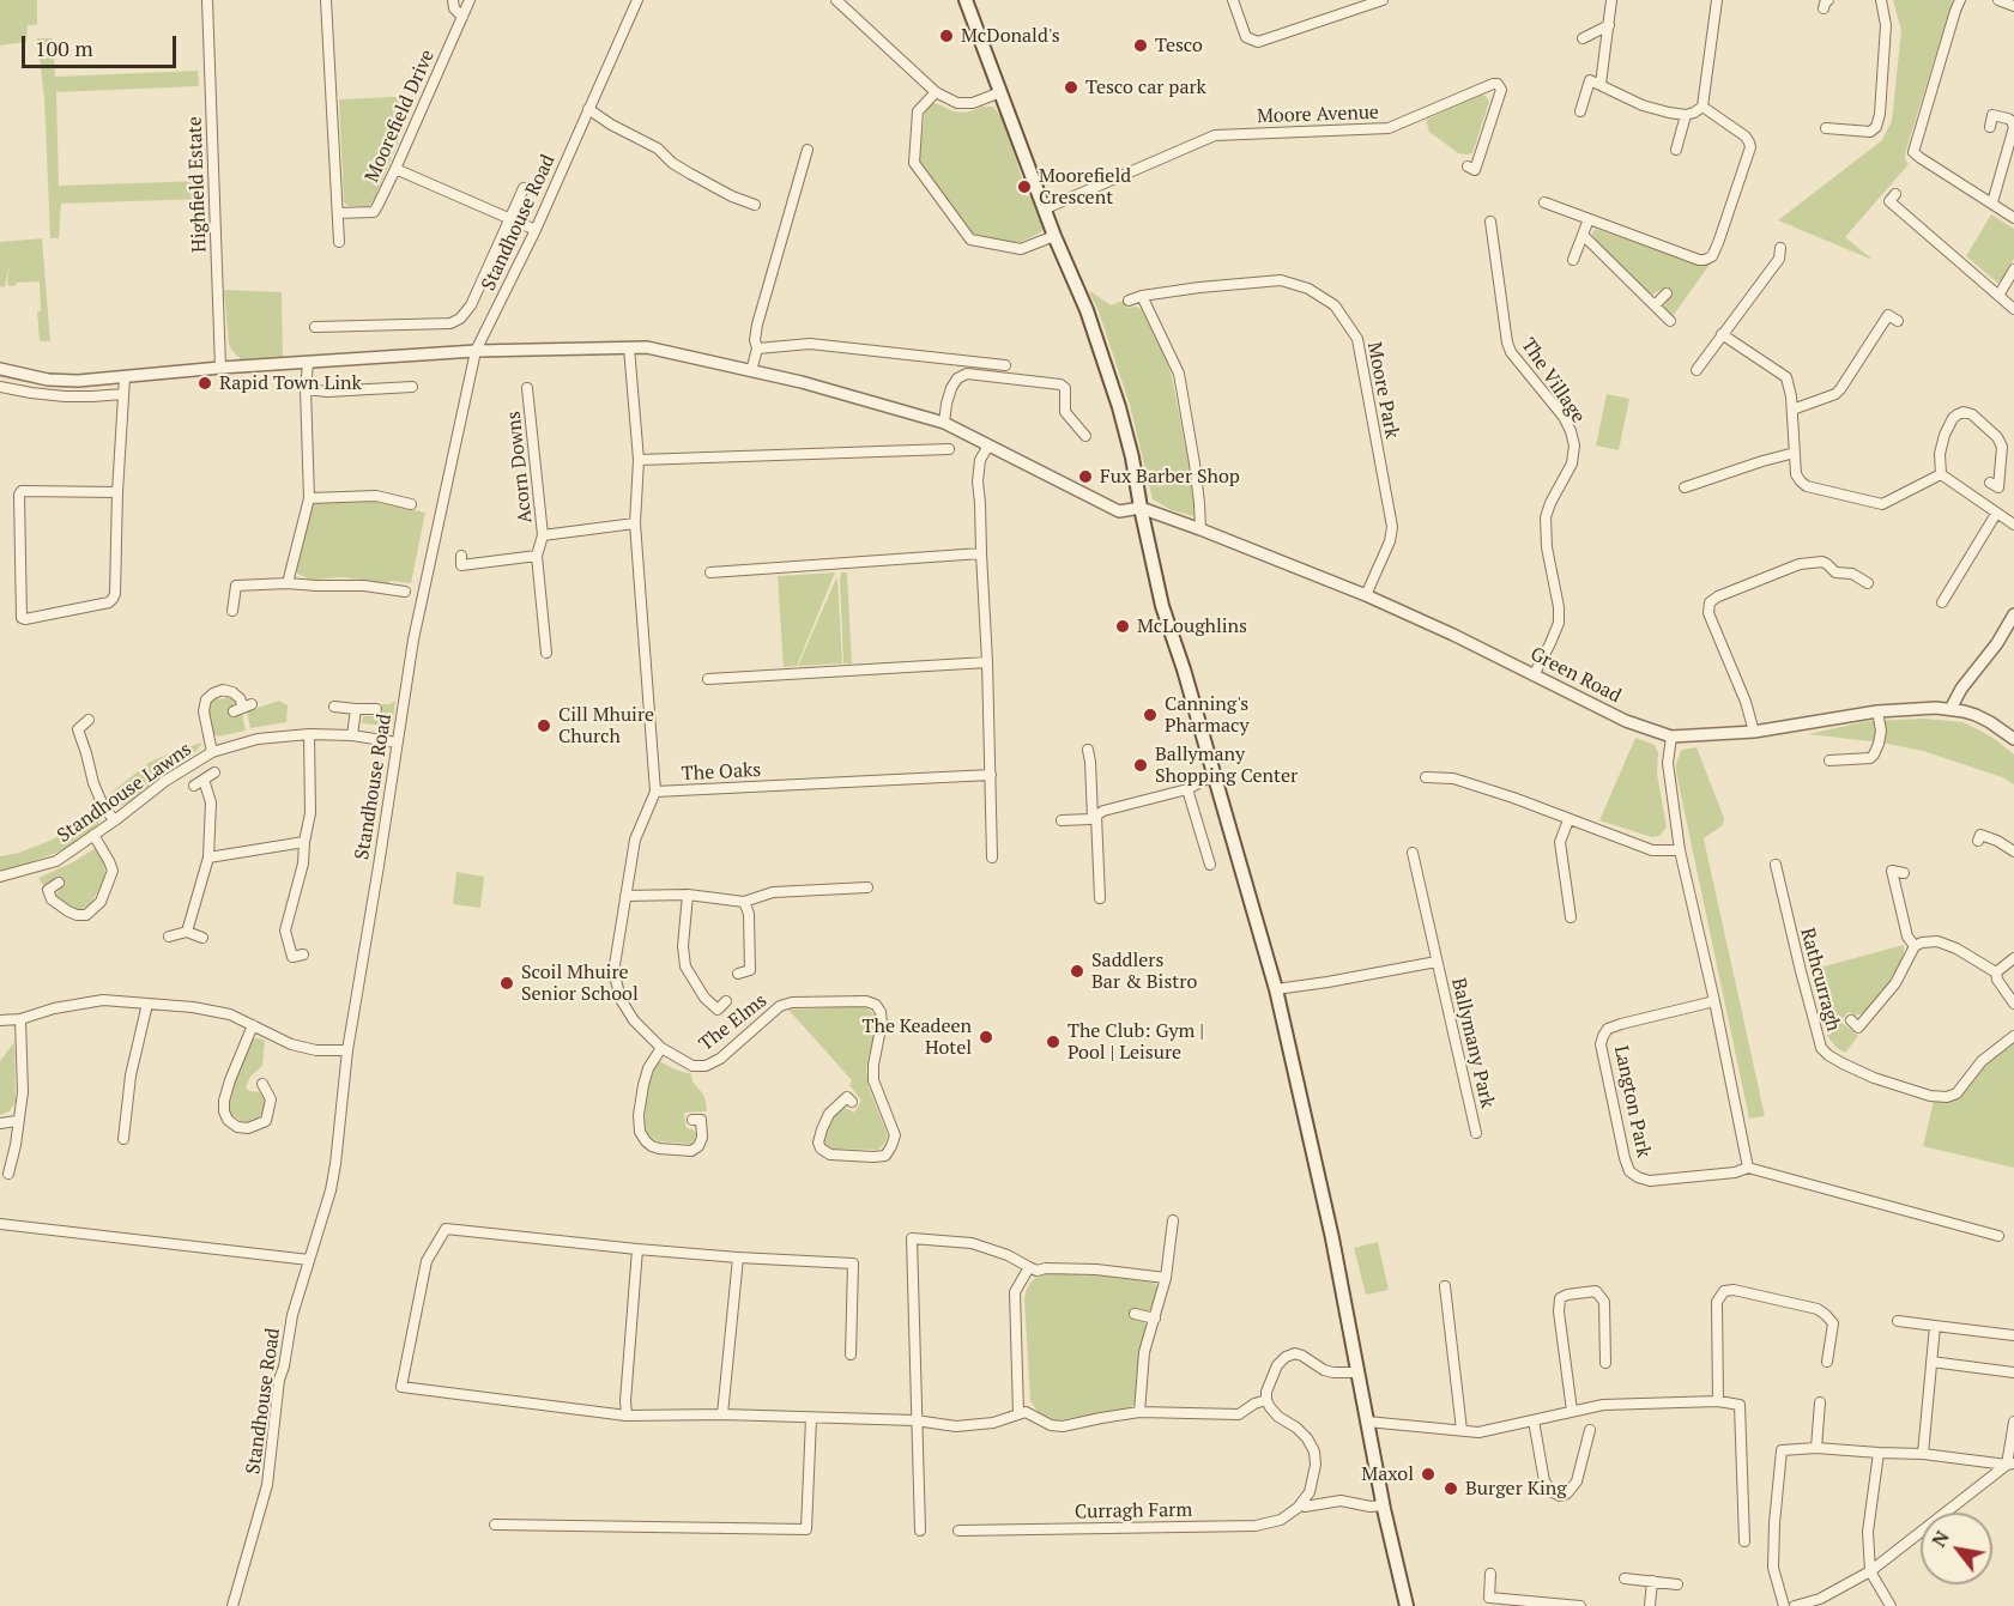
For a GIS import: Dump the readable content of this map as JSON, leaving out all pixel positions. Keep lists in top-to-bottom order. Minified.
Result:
{"streets":{"street":["Moore Avenue","Moorefield Drive","Highfield Estate","Standhouse Road","The Village","Moore Park","Acorn Downs","Green Road","The Oaks","Standhouse Lawns","Rathcurragh","The Elms","Ballymany Park","Langton Park","Curragh Farm"]},"crossings":[["Highfield Estate","Green Road"],["Standhouse Road","Green Road"],["Standhouse Road","Standhouse Lawns"],["The Village","Green Road"],["Moore Park","Green Road"],["Acorn Downs","The Oaks"],["Green Road","The Oaks"],["The Oaks","The Elms"]],"places":["McDonald's","Tesco","Tesco car park","Moorefield Crescent","Rapid Town Link","Fux Barber Shop","McLoughlins","Canning's Pharmacy","Cill Mhuire Church","Ballymany Shopping Center","Saddlers Bar & Bistro","Scoil Mhuire Senior School","The Keadeen Hotel","The Club: Gym | Pool | Leisure","Maxol","Burger King"],"scale_bar":"100 m","north":"top left"}
